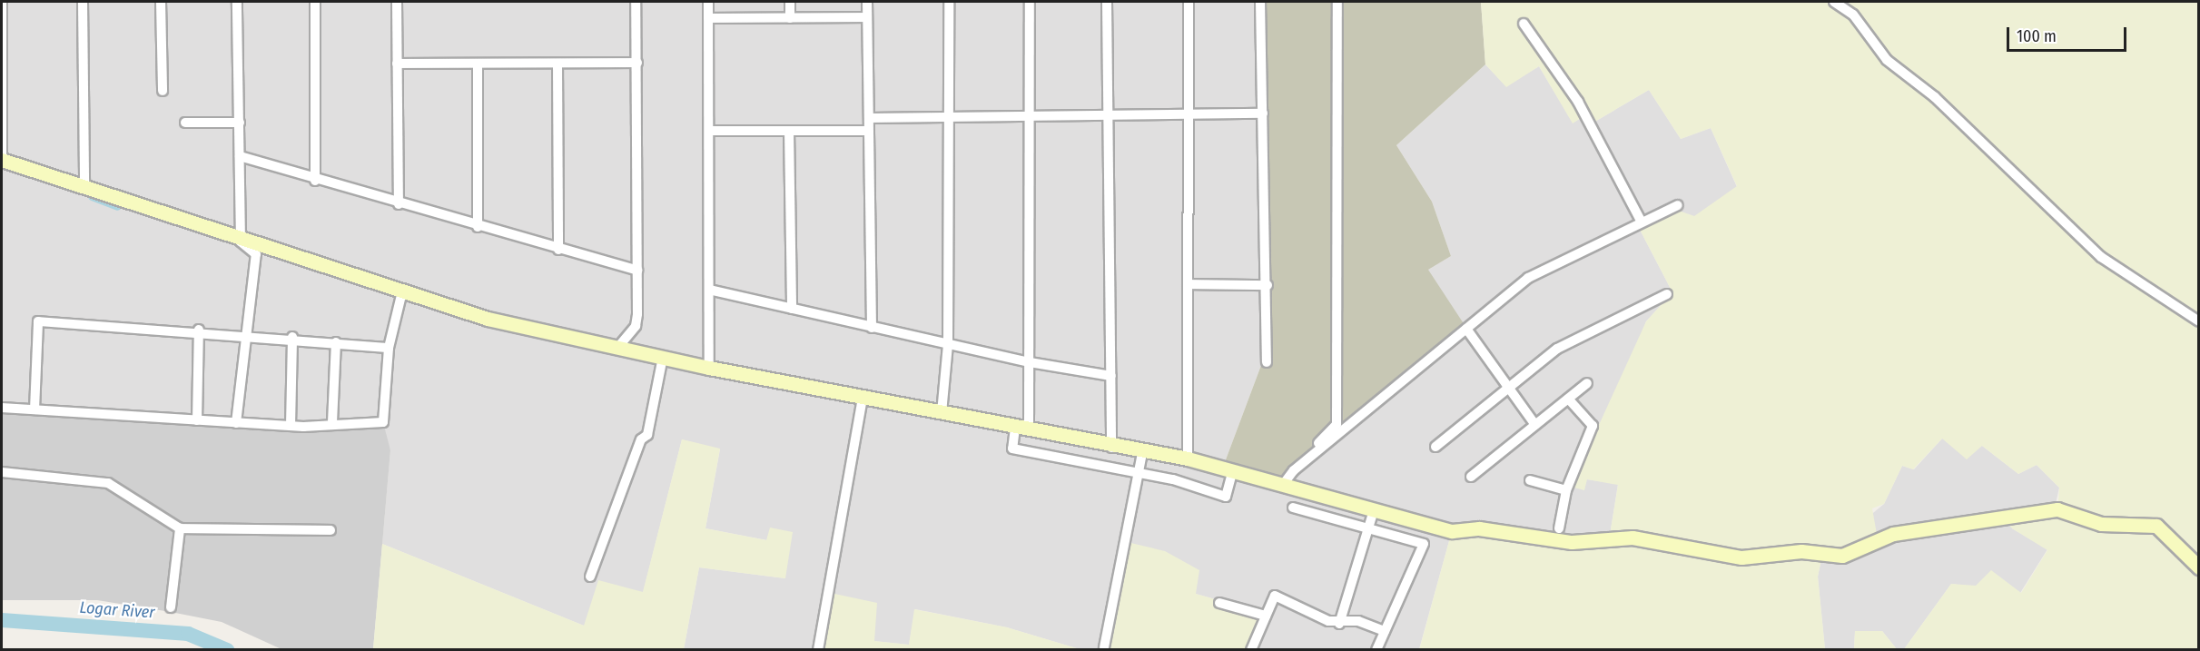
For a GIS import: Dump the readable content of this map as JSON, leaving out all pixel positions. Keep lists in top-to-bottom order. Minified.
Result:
{"water":["Logar River"],"scale_bar":"100 m"}
